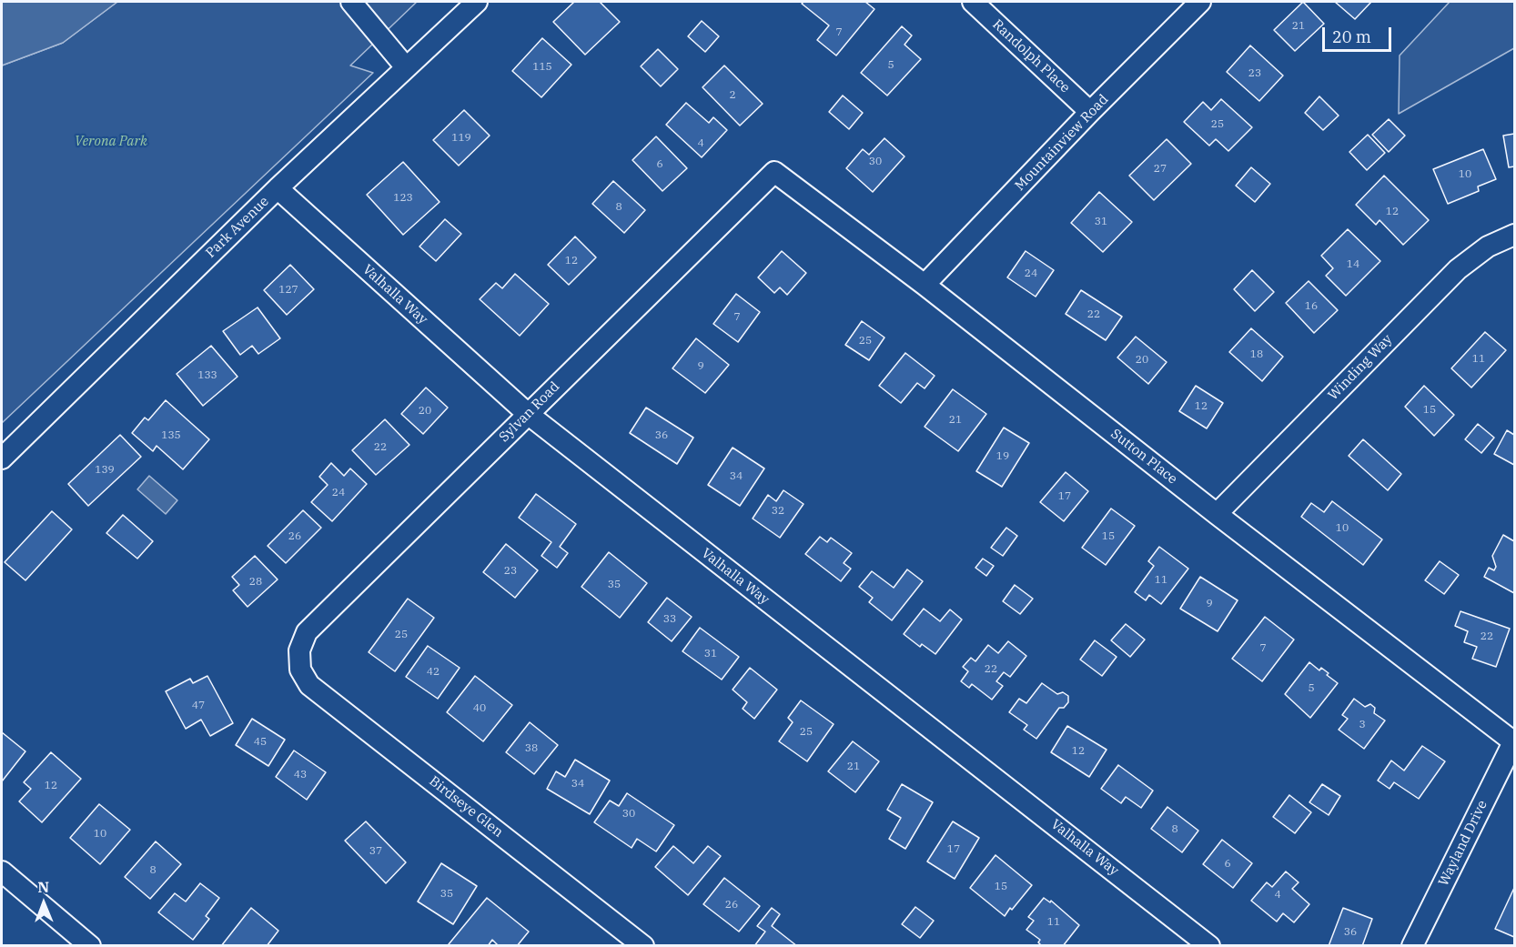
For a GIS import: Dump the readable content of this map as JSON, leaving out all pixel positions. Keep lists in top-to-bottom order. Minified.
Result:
{"streets":{"street":["Randolph Place","Mountainview Road","Park Avenue","Valhalla Way","Winding Way","Sylvan Road","Sutton Place","Birdseye Glen","Wayland Drive"]},"crossings":[["Randolph Place","Mountainview Road"],["Mountainview Road","Sutton Place"],["Park Avenue","Valhalla Way"],["Valhalla Way","Sylvan Road"],["Winding Way","Sutton Place"],["Sylvan Road","Sutton Place"],["Sylvan Road","Birdseye Glen"],["Sutton Place","Wayland Drive"]],"parks":["Verona Park"],"house_numbers":["21","7","5","115","23","2","25","119","4","30","6","27","10","123","8","12","31","12","14","24","127","16","22","7","25","18","11","20","9","133","12","15","20","21","135","36","22","19","139","34","24","17","32","10","26","15","23","11","28","35","9","33","25","22","7","31","22","42","5","47","40","3","25","45","38","12","21","43","34","12","30","8","10","17","37","6","8","15","35","4","26","11","36"],"scale_bar":"20 m","north":"top"}
